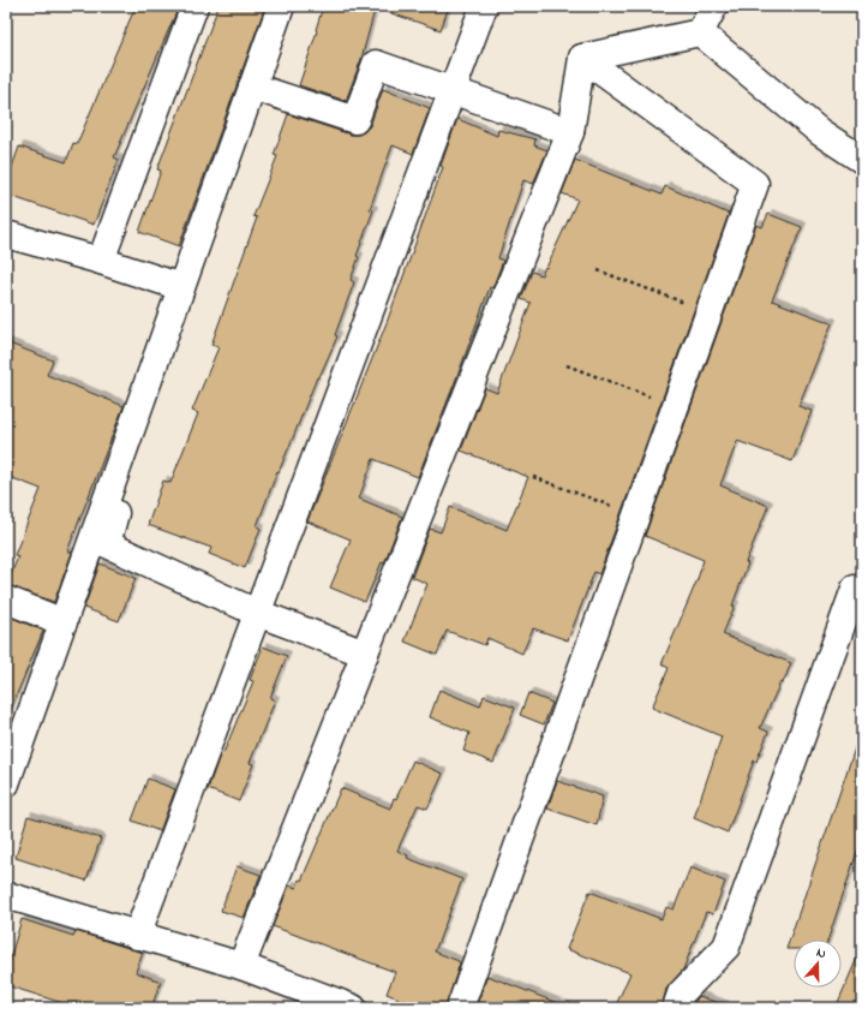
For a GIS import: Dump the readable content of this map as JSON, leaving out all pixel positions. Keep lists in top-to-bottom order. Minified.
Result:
{"north":"top"}
